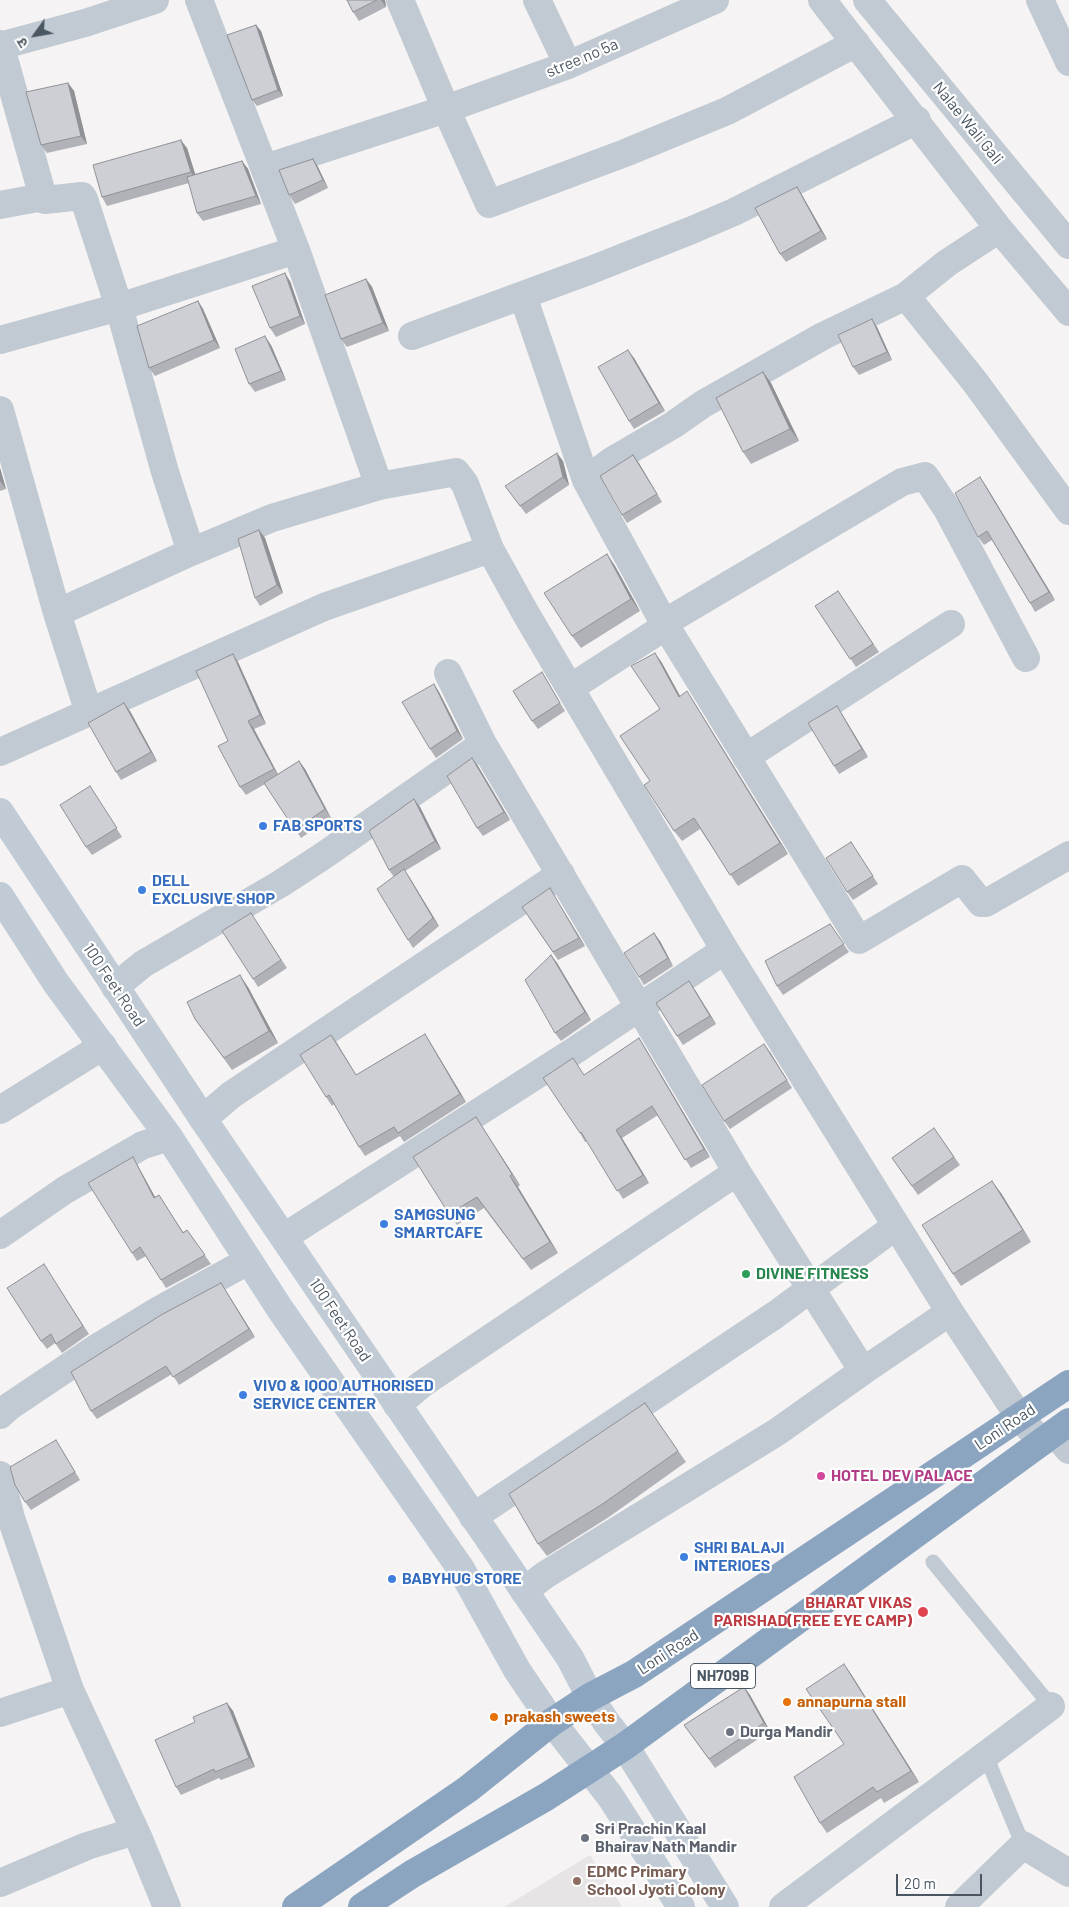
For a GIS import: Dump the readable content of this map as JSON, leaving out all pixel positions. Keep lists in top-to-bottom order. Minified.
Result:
{"streets":{"highway":["Loni Road","NH709B"],"main road":["100 Feet Road"],"street":["stree no 5a","Nalae Wali Gali"]},"crossings":[["100 Feet Road","Loni Road"]],"places":["FAB SPORTS","DELL EXCLUSIVE SHOP","SAMGSUNG SMARTCAFE","DIVINE FITNESS","VIVO & IQOO AUTHORISED SERVICE CENTER","HOTEL DEV PALACE","SHRI BALAJI INTERIOES","BABYHUG STORE","BHARAT VIKAS PARISHAD(FREE EYE CAMP)","annapurna stall","prakash sweets","Durga Mandir","Sri Prachin Kaal Bhairav Nath Mandir","EDMC Primary School Jyoti Colony"],"scale_bar":"20 m","north":"bottom left"}
